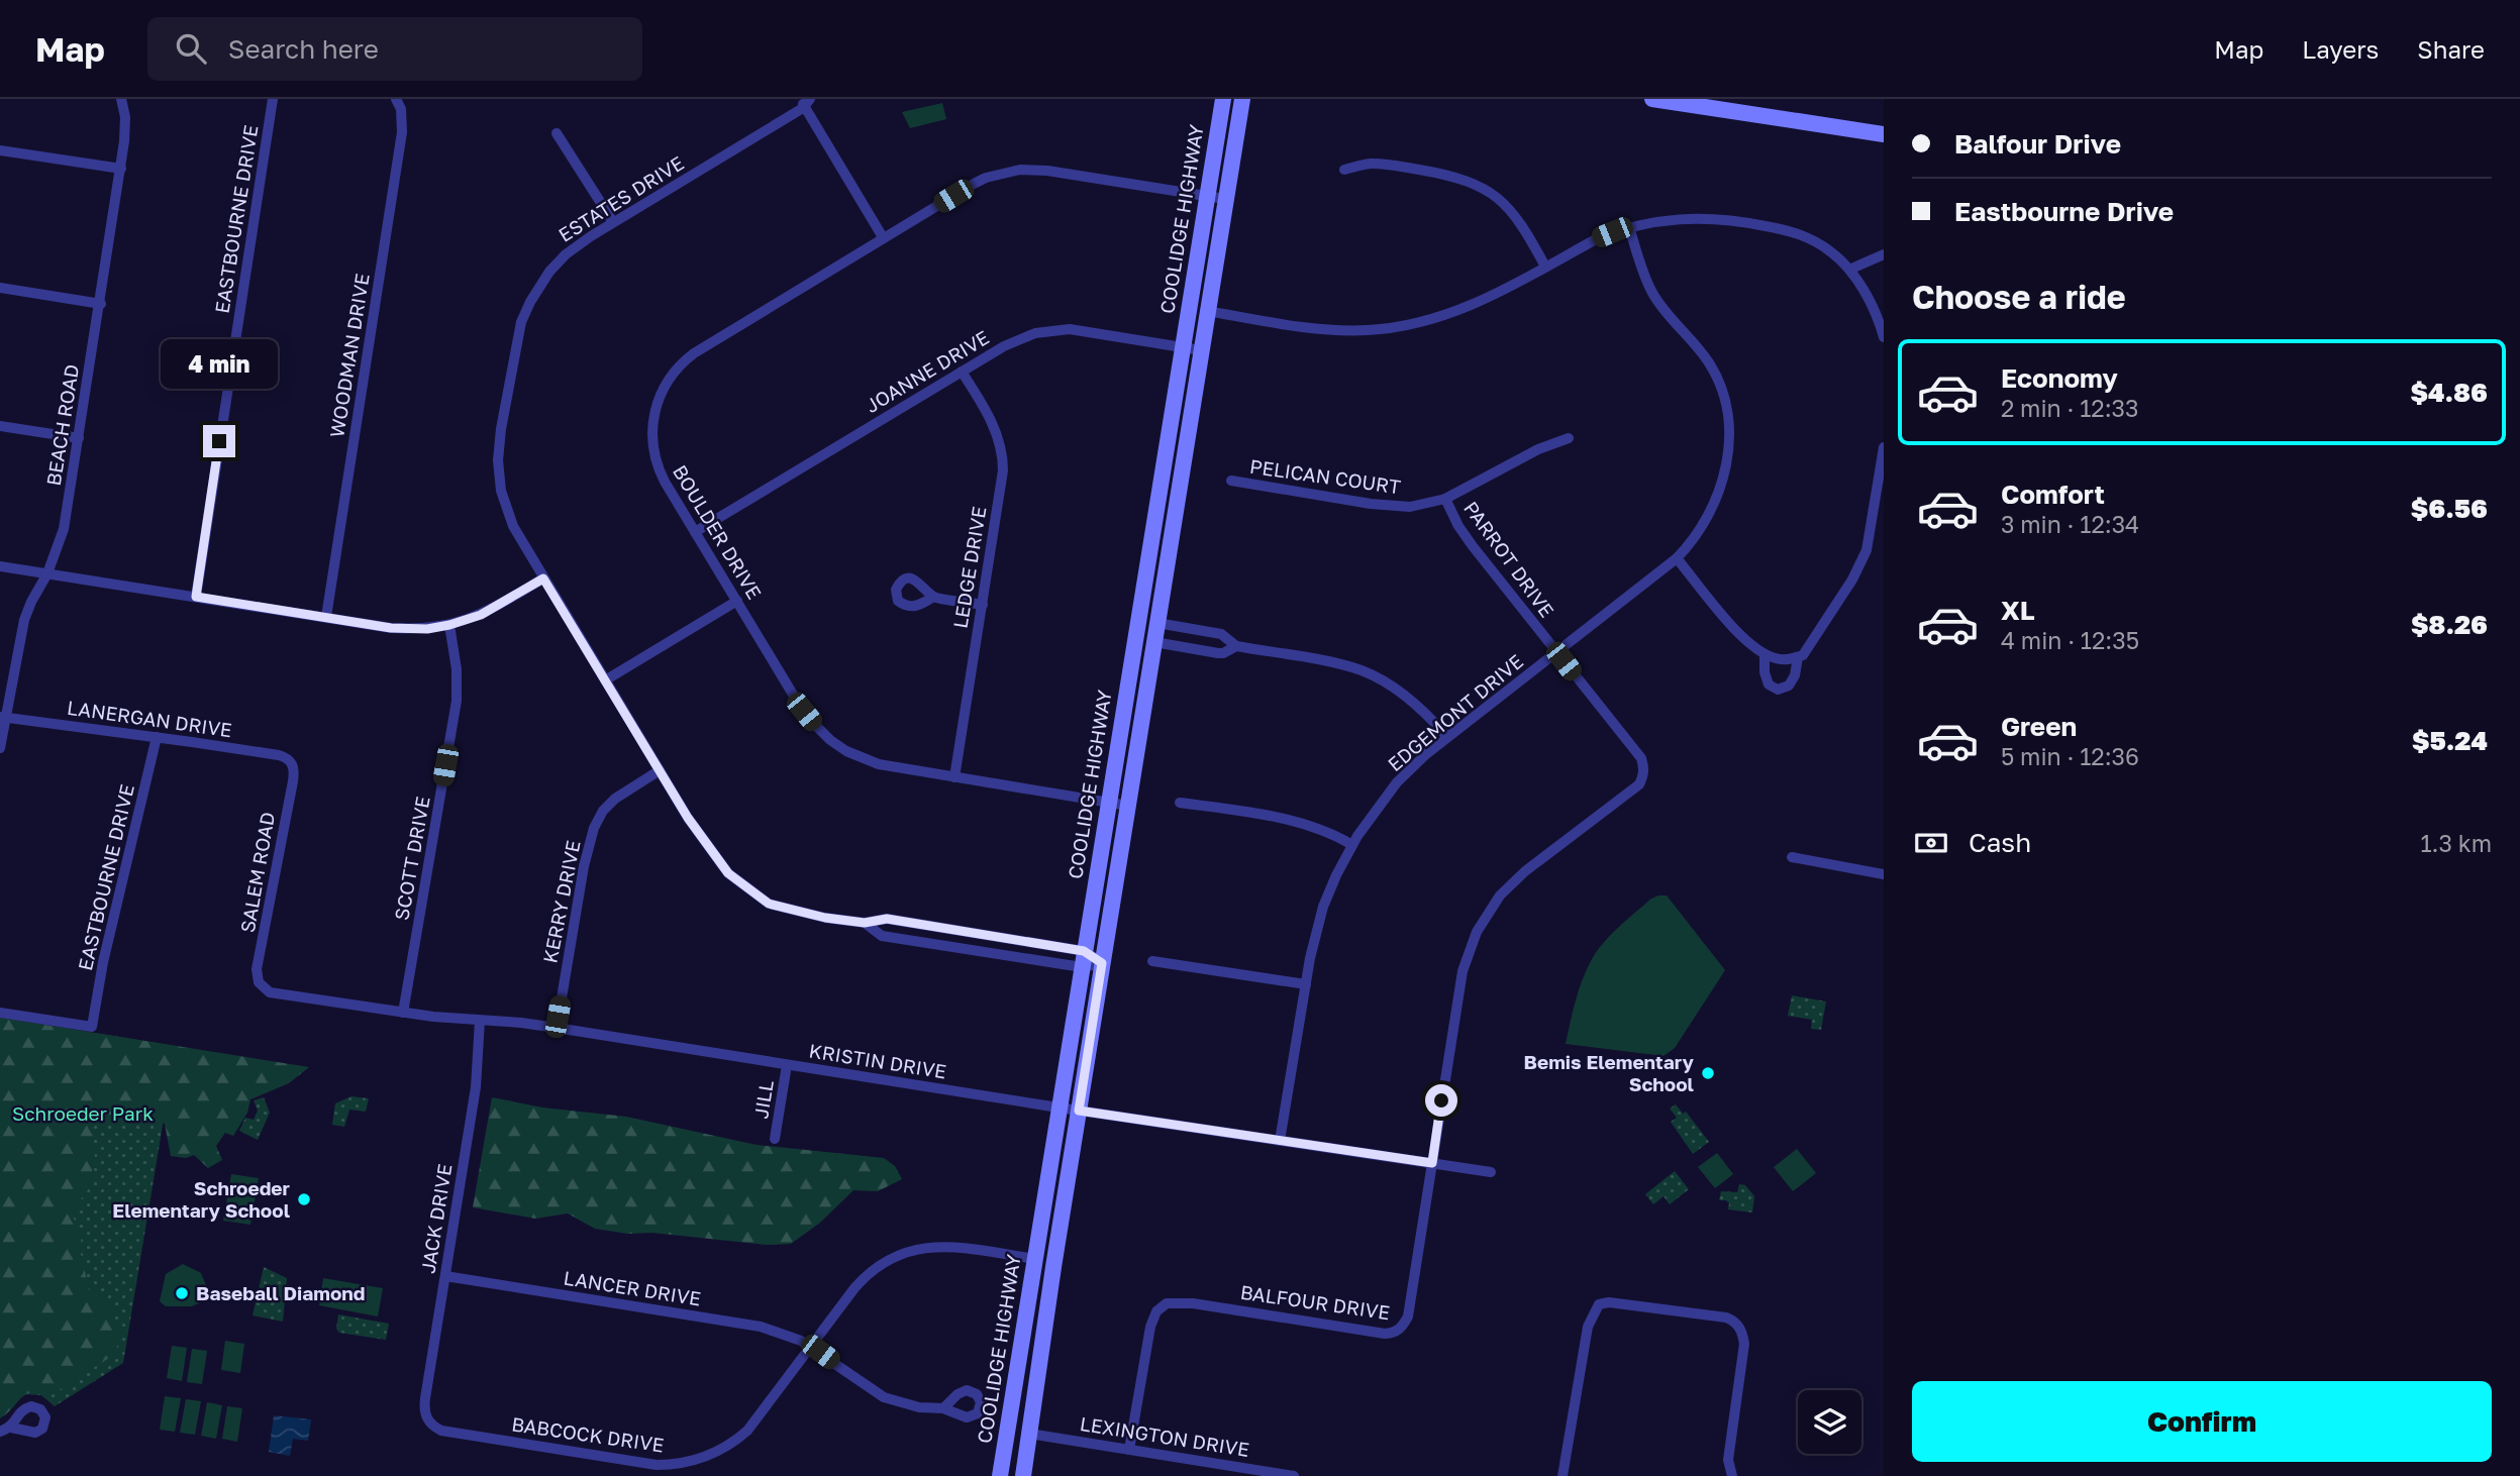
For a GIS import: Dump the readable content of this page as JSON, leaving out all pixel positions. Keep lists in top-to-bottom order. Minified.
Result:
{"streets":{"main road":["COOLIDGE HIGHWAY"],"street":["ESTATES DRIVE","EASTBOURNE DRIVE","WOODMAN DRIVE","JOANNE DRIVE","BEACH ROAD","PELICAN COURT","BOULDER DRIVE","PARROT DRIVE","LEDGE DRIVE","EDGEMONT DRIVE","LANERGAN DRIVE","SCOTT DRIVE","SALEM ROAD","KERRY DRIVE","KRISTIN DRIVE","JILL","JACK DRIVE","LANCER DRIVE","BALFOUR DRIVE","BABCOCK DRIVE","LEXINGTON DRIVE"]},"crossings":[["ESTATES DRIVE","COOLIDGE HIGHWAY"],["ESTATES DRIVE","KERRY DRIVE"],["EASTBOURNE DRIVE","LANERGAN DRIVE"],["COOLIDGE HIGHWAY","JOANNE DRIVE"],["COOLIDGE HIGHWAY","BOULDER DRIVE"],["COOLIDGE HIGHWAY","KRISTIN DRIVE"],["COOLIDGE HIGHWAY","BABCOCK DRIVE"],["COOLIDGE HIGHWAY","LEXINGTON DRIVE"],["JOANNE DRIVE","BOULDER DRIVE"],["JOANNE DRIVE","LEDGE DRIVE"],["BEACH ROAD","LANERGAN DRIVE"],["PELICAN COURT","PARROT DRIVE"],["BOULDER DRIVE","LEDGE DRIVE"],["PARROT DRIVE","EDGEMONT DRIVE"],["PARROT DRIVE","BALFOUR DRIVE"],["EDGEMONT DRIVE","KRISTIN DRIVE"],["LANERGAN DRIVE","SALEM ROAD"],["SCOTT DRIVE","KRISTIN DRIVE"],["SALEM ROAD","KRISTIN DRIVE"],["KERRY DRIVE","KRISTIN DRIVE"],["KRISTIN DRIVE","JILL"],["KRISTIN DRIVE","JACK DRIVE"],["KRISTIN DRIVE","BALFOUR DRIVE"],["JACK DRIVE","LANCER DRIVE"],["JACK DRIVE","BABCOCK DRIVE"],["LANCER DRIVE","BABCOCK DRIVE"],["BALFOUR DRIVE","LEXINGTON DRIVE"]],"parks":["Schroeder Park"],"places":["Bemis Elementary School","Schroeder Elementary School","Baseball Diamond"],"page":{"header":"Map","search":"Search here","nav":["Map","Layers","Share"],"banner":["Balfour Drive","Eastbourne Drive"],"heading":"Choose a ride","bubble":"4 min","list":[{"name":"Economy","note":"2 min · 12:33","value":"$4.86"},{"name":"Comfort","note":"3 min · 12:34","value":"$6.56"},{"name":"XL","note":"4 min · 12:35","value":"$8.26"},{"name":"Green","note":"5 min · 12:36","value":"$5.24"}],"pay":["Cash","1.3 km"],"buttons":"Confirm"}}
